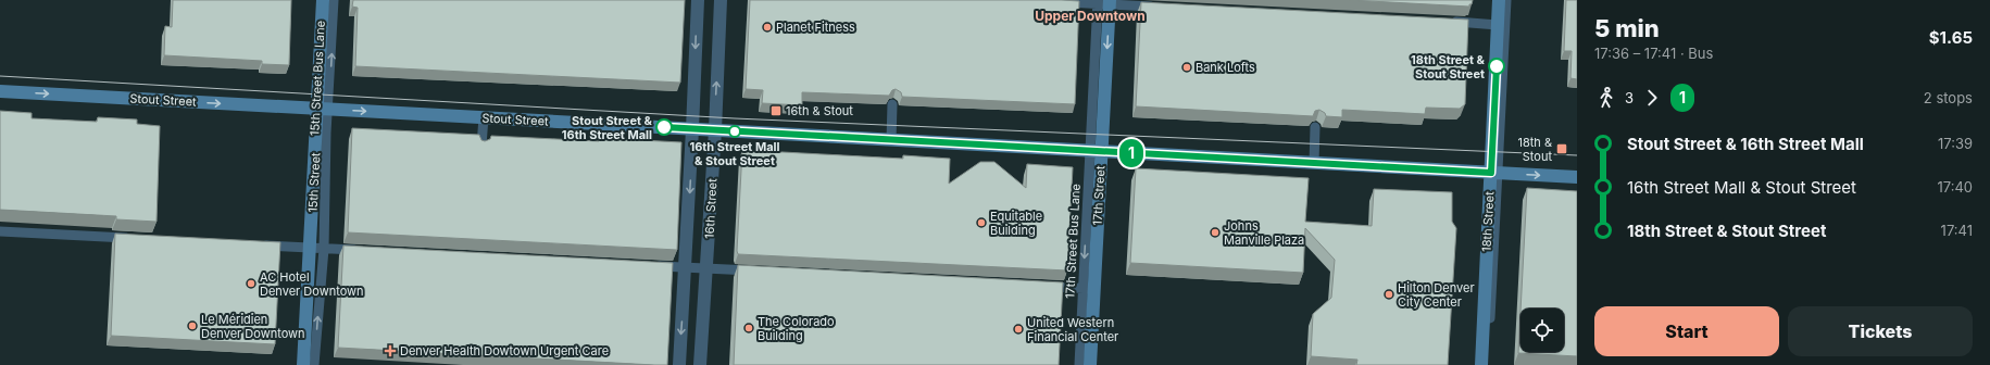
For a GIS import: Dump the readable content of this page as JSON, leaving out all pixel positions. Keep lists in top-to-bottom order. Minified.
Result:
{"streets":{"main road":["Stout Street","15th Street","17th Street","18th Street"],"street":["16th Street"],"lane":["15th Street Bus Lane","17th Street Bus Lane"]},"crossings":[["15th Street Bus Lane","Stout Street"],["15th Street Bus Lane","15th Street"],["Stout Street","15th Street"],["Stout Street","17th Street"],["Stout Street","16th Street"],["Stout Street","18th Street"],["17th Street","17th Street Bus Lane"]],"one_way":["15th Street Bus Lane","Stout Street","17th Street"],"districts":["Upper Downtown"],"places":{"other":["Planet Fitness","18th Street & Stout Street","Bank Lofts","Stout Street & 16th Street Mall","16th Street Mall & Stout Street","Equitable Building","Johns Manville Plaza","AC Hotel Denver Downtown","Hilton Denver City Center","Le Méridien Denver Downtown","The Colorado Building","United Western Financial Center"],"transit":["16th & Stout","18th & Stout"],"health":["Denver Health Dowtown Urgent Care"]},"lines":["bus line 1"],"page":{"on_map":"1","heading":["5 min","17:36 – 17:41 · Bus","$1.65"],"legs":["3","1","2 stops"],"list":[{"name":"Stout Street & 16th Street Mall","value":"17:39"},{"name":"16th Street Mall & Stout Street","value":"17:40"},{"name":"18th Street & Stout Street","value":"17:41"}],"buttons":["Start","Tickets"]}}
